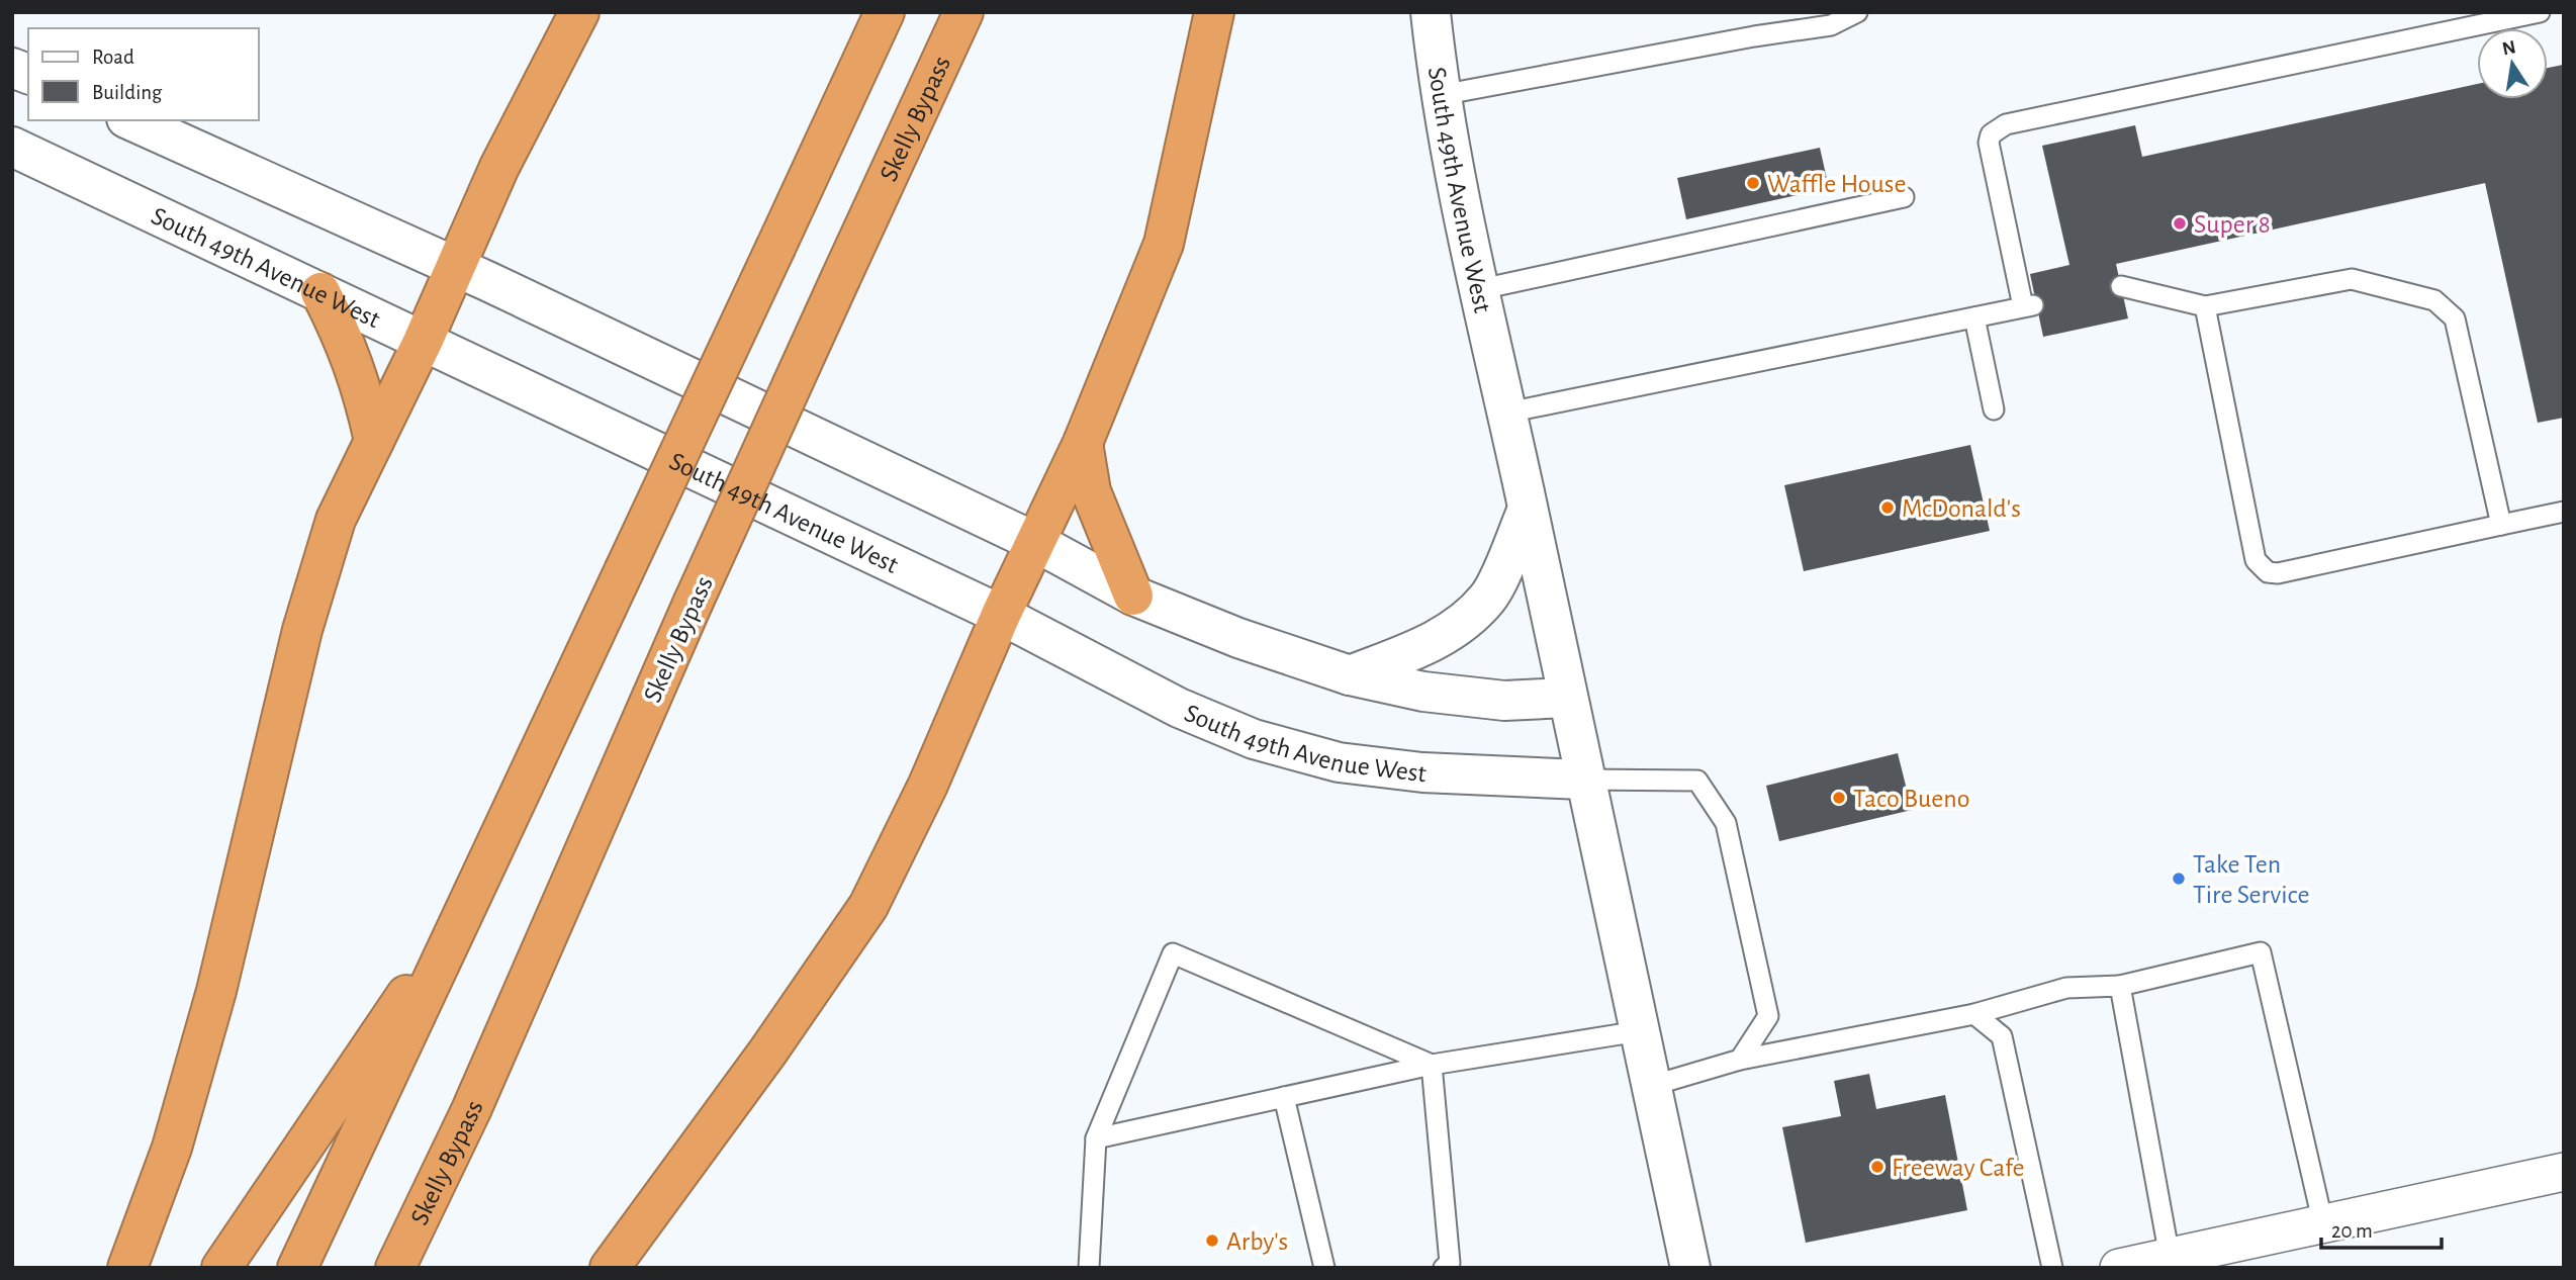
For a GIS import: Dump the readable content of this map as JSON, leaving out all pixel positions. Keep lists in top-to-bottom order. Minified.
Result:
{"streets":{"highway":["Skelly Bypass"],"street":["South 49th Avenue West"]},"places":["Waffle House","Super 8","McDonald's","Taco Bueno","Take Ten Tire Service","Freeway Cafe","Arby's"],"legend":["Road","Building"],"scale_bar":"20 m","north":"top"}
